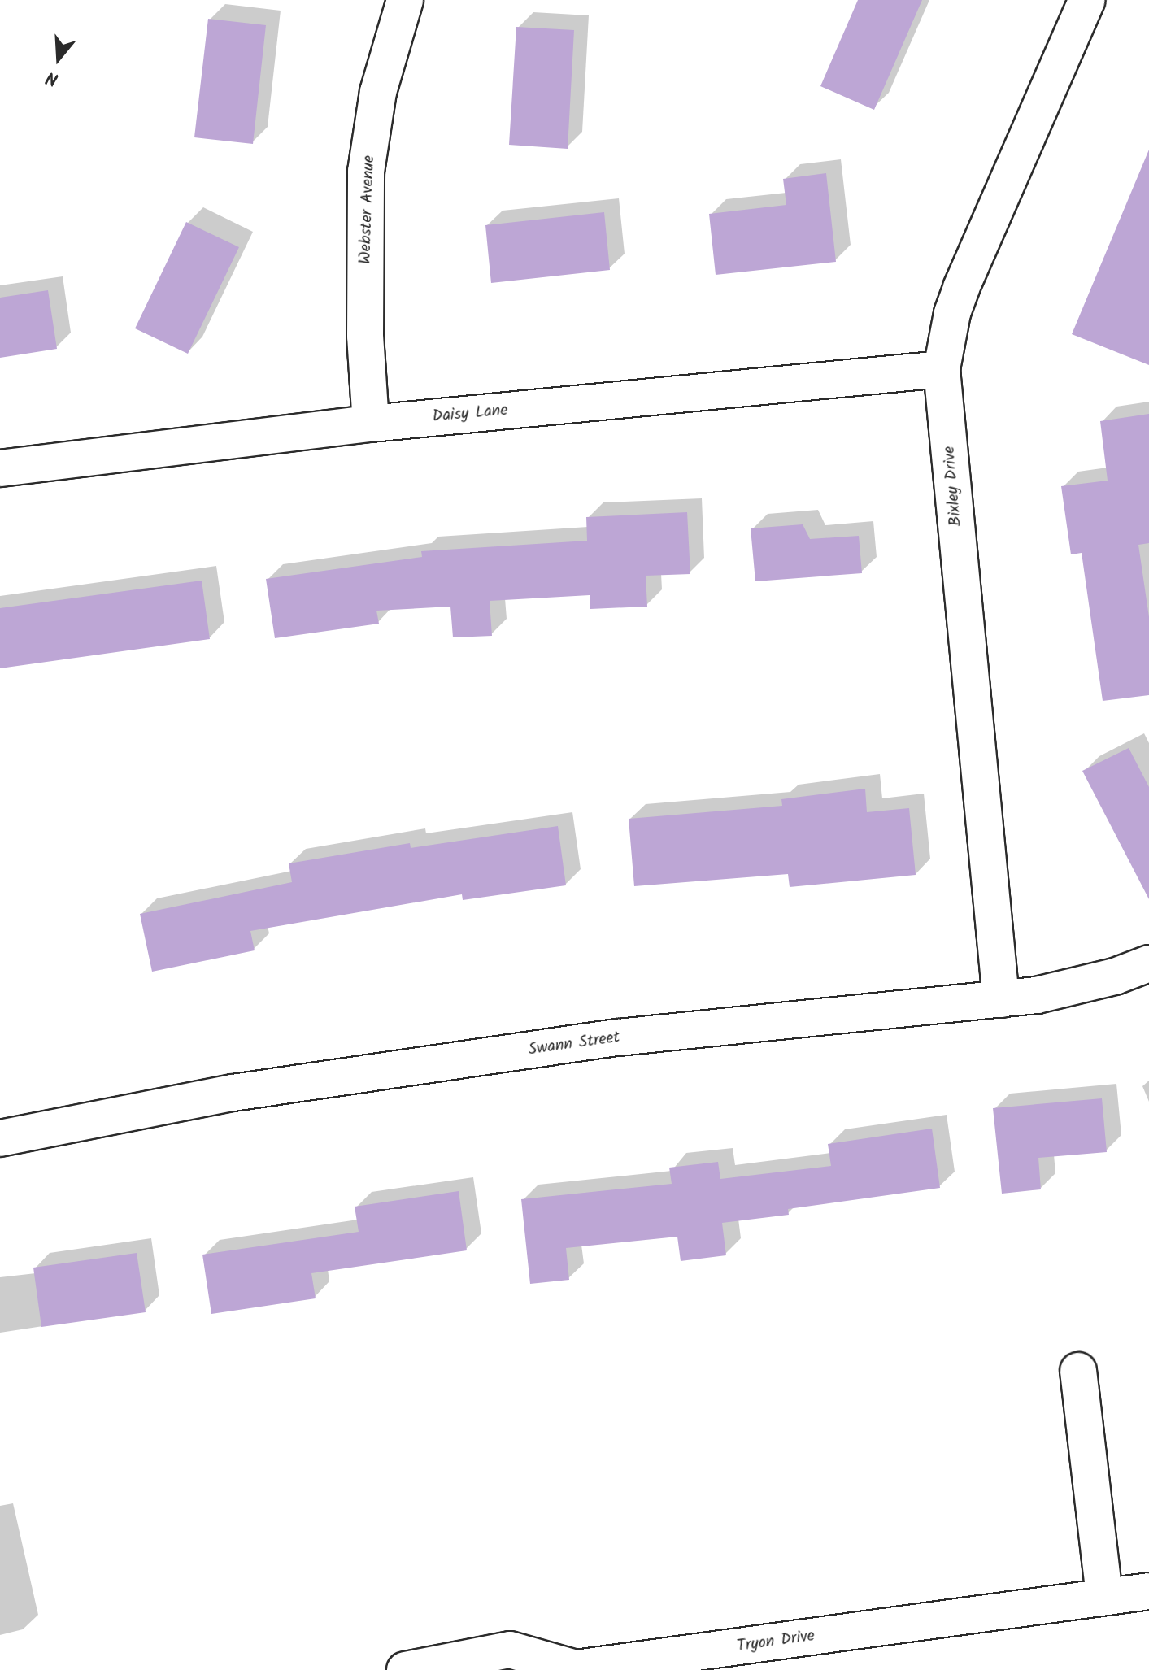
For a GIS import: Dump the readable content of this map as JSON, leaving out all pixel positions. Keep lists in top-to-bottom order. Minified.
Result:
{"streets":{"street":["Webster Avenue","Daisy Lane","Bixley Drive","Swann Street","Tryon Drive"]},"crossings":[["Webster Avenue","Daisy Lane"],["Daisy Lane","Bixley Drive"],["Bixley Drive","Swann Street"]],"north":"bottom"}
